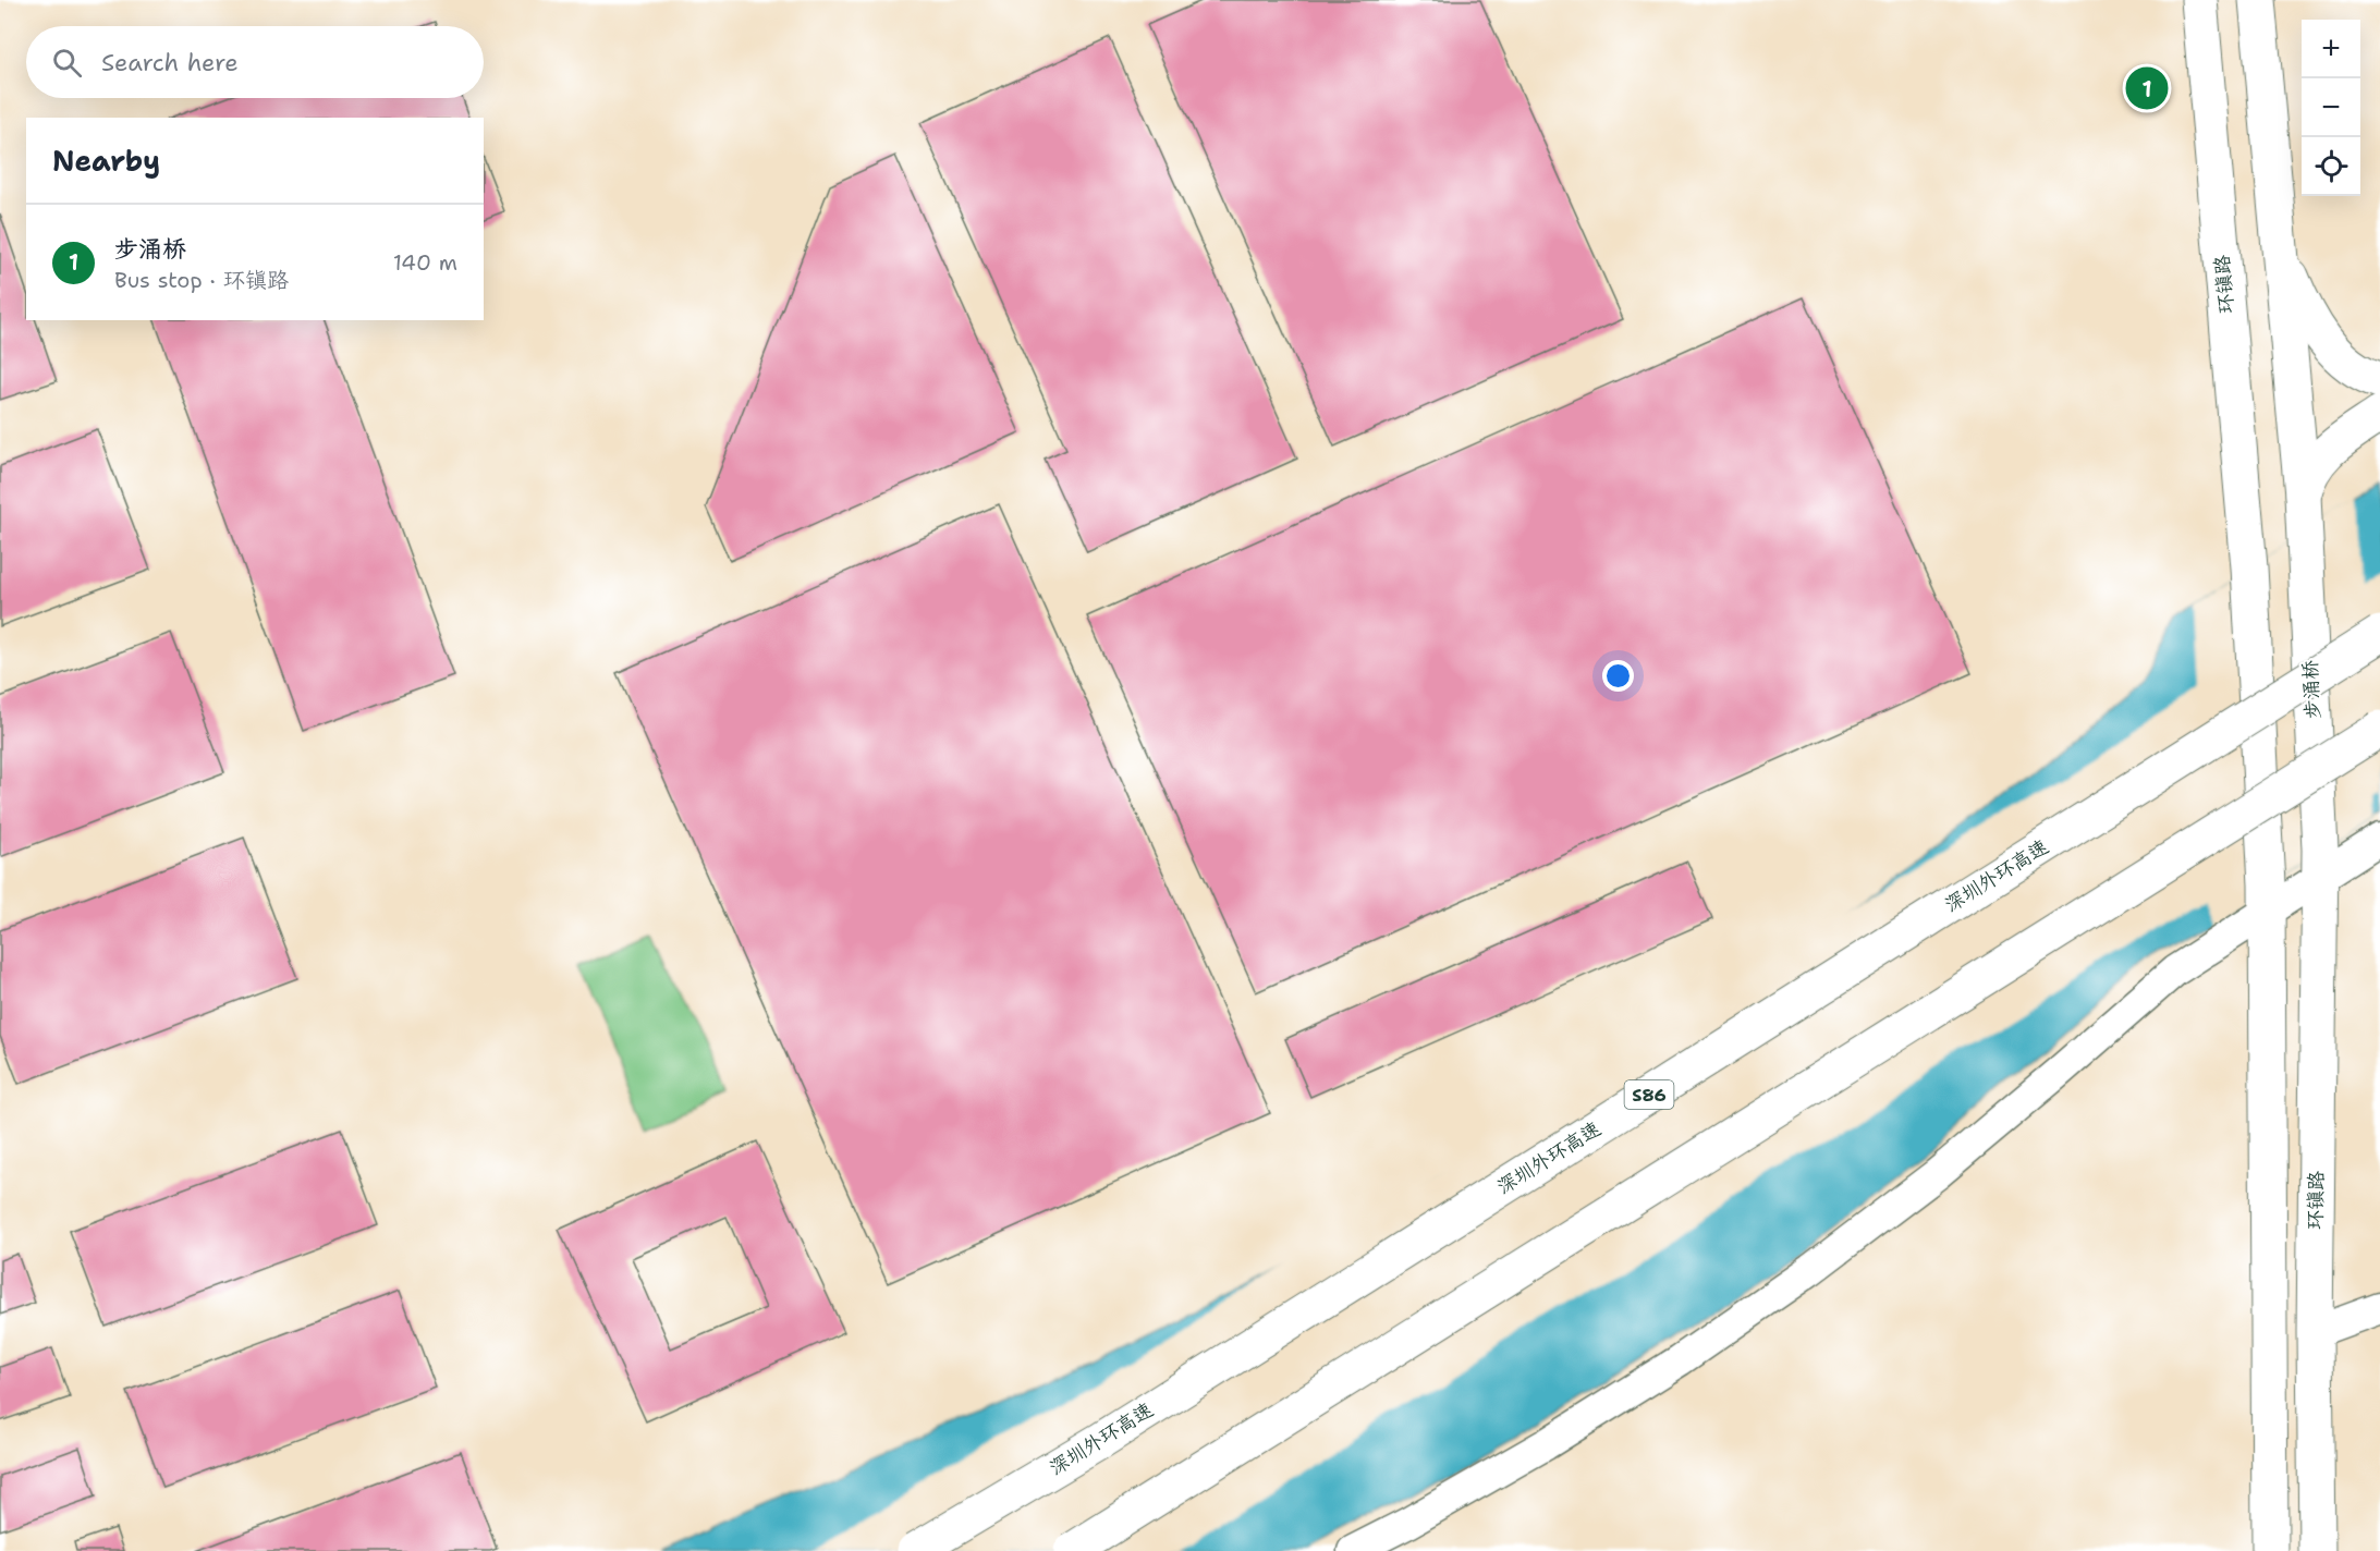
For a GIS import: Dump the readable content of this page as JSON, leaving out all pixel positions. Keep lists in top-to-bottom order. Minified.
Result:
{"streets":{"main road":["环镇路","步涌桥","深圳外环高速","S86"]},"crossings":[["环镇路","步涌桥"]],"page":{"map_buttons":["+","−"],"search":"Search here","pins":"1","heading":"Nearby","list":[{"mark":"1","name":"步涌桥","note":"Bus stop · 环镇路","value":"140 m"}]}}
